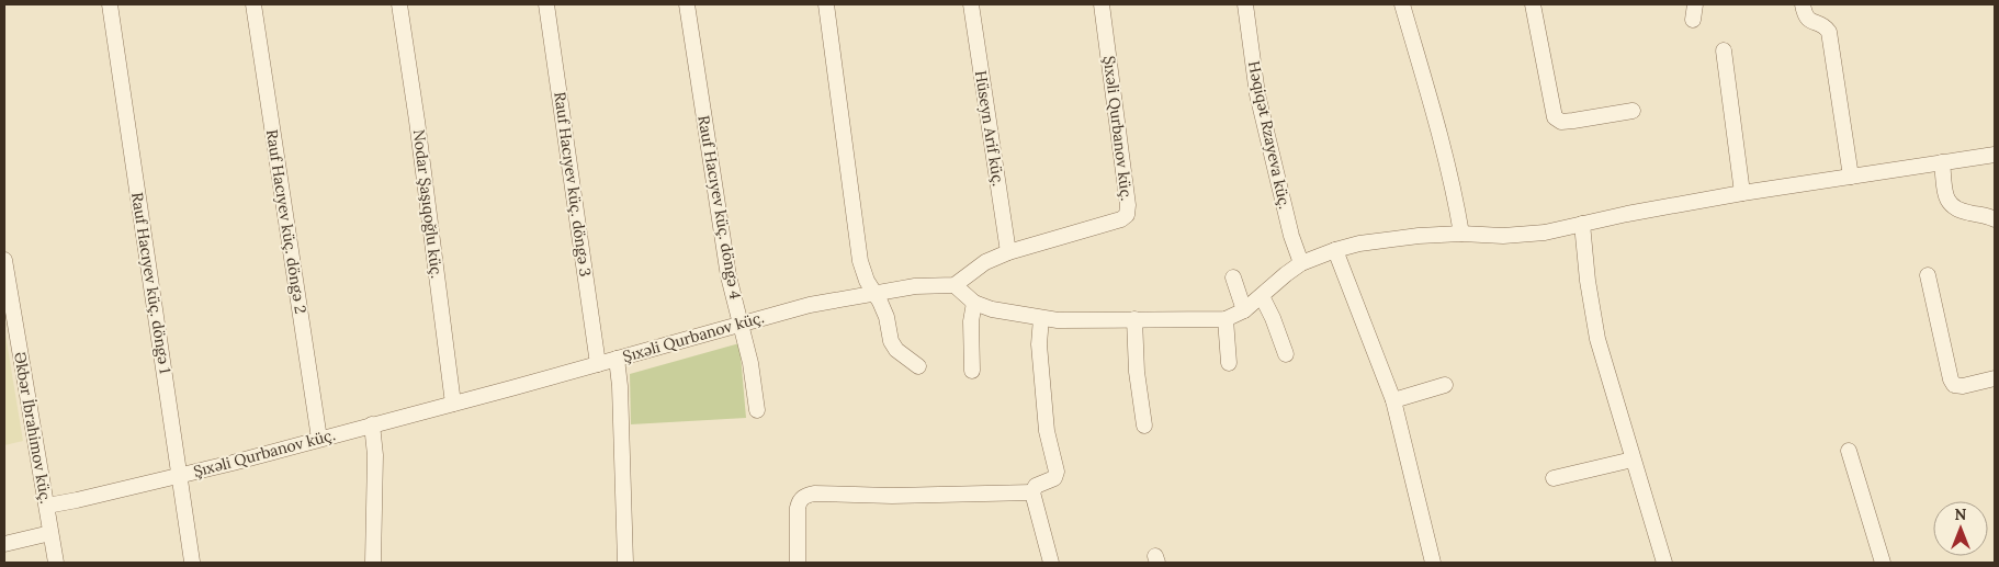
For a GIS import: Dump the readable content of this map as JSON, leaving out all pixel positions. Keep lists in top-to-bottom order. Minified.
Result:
{"streets":{"street":["Hüseyn Arif küç.","Şıxəli Qurbanov küç.","Həqiqət Rzayeva küç.","Rauf Hacıyev küç. döngə 3","Nodar Şaşıqoğlu küç.","Rauf Hacıyev küç. döngə 4","Rauf Hacıyev küç. döngə 2","Rauf Hacıyev küç. döngə 1","Əkbər İbrahimov küç."]},"crossings":[["Hüseyn Arif küç.","Şıxəli Qurbanov küç."],["Şıxəli Qurbanov küç.","Rauf Hacıyev küç. döngə 3"],["Şıxəli Qurbanov küç.","Nodar Şaşıqoğlu küç."],["Şıxəli Qurbanov küç.","Rauf Hacıyev küç. döngə 4"],["Şıxəli Qurbanov küç.","Rauf Hacıyev küç. döngə 2"],["Şıxəli Qurbanov küç.","Rauf Hacıyev küç. döngə 1"],["Şıxəli Qurbanov küç.","Əkbər İbrahimov küç."]],"north":"top"}
